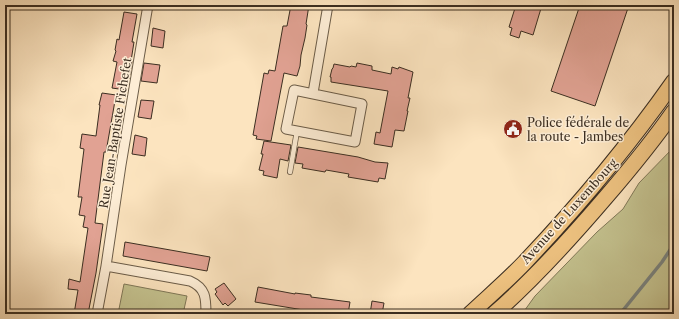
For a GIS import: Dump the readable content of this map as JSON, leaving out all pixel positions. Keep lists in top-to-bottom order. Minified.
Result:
{"streets":{"main road":["Avenue de Luxembourg"],"street":["Rue Jean-Baptiste Fichefet"]},"places":{"public building":["Police fédérale de la route - Jambes"]}}
